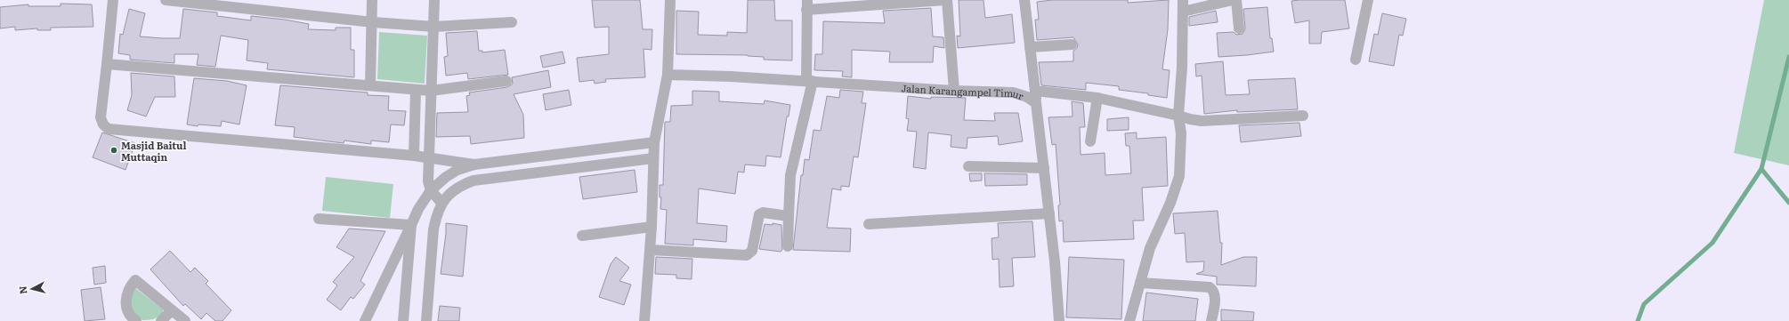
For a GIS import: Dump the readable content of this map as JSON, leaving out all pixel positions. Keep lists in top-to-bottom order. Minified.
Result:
{"streets":{"street":["Jalan Karangampel Timur"]},"places":["Masjid Baitul Muttaqin"],"north":"left"}
